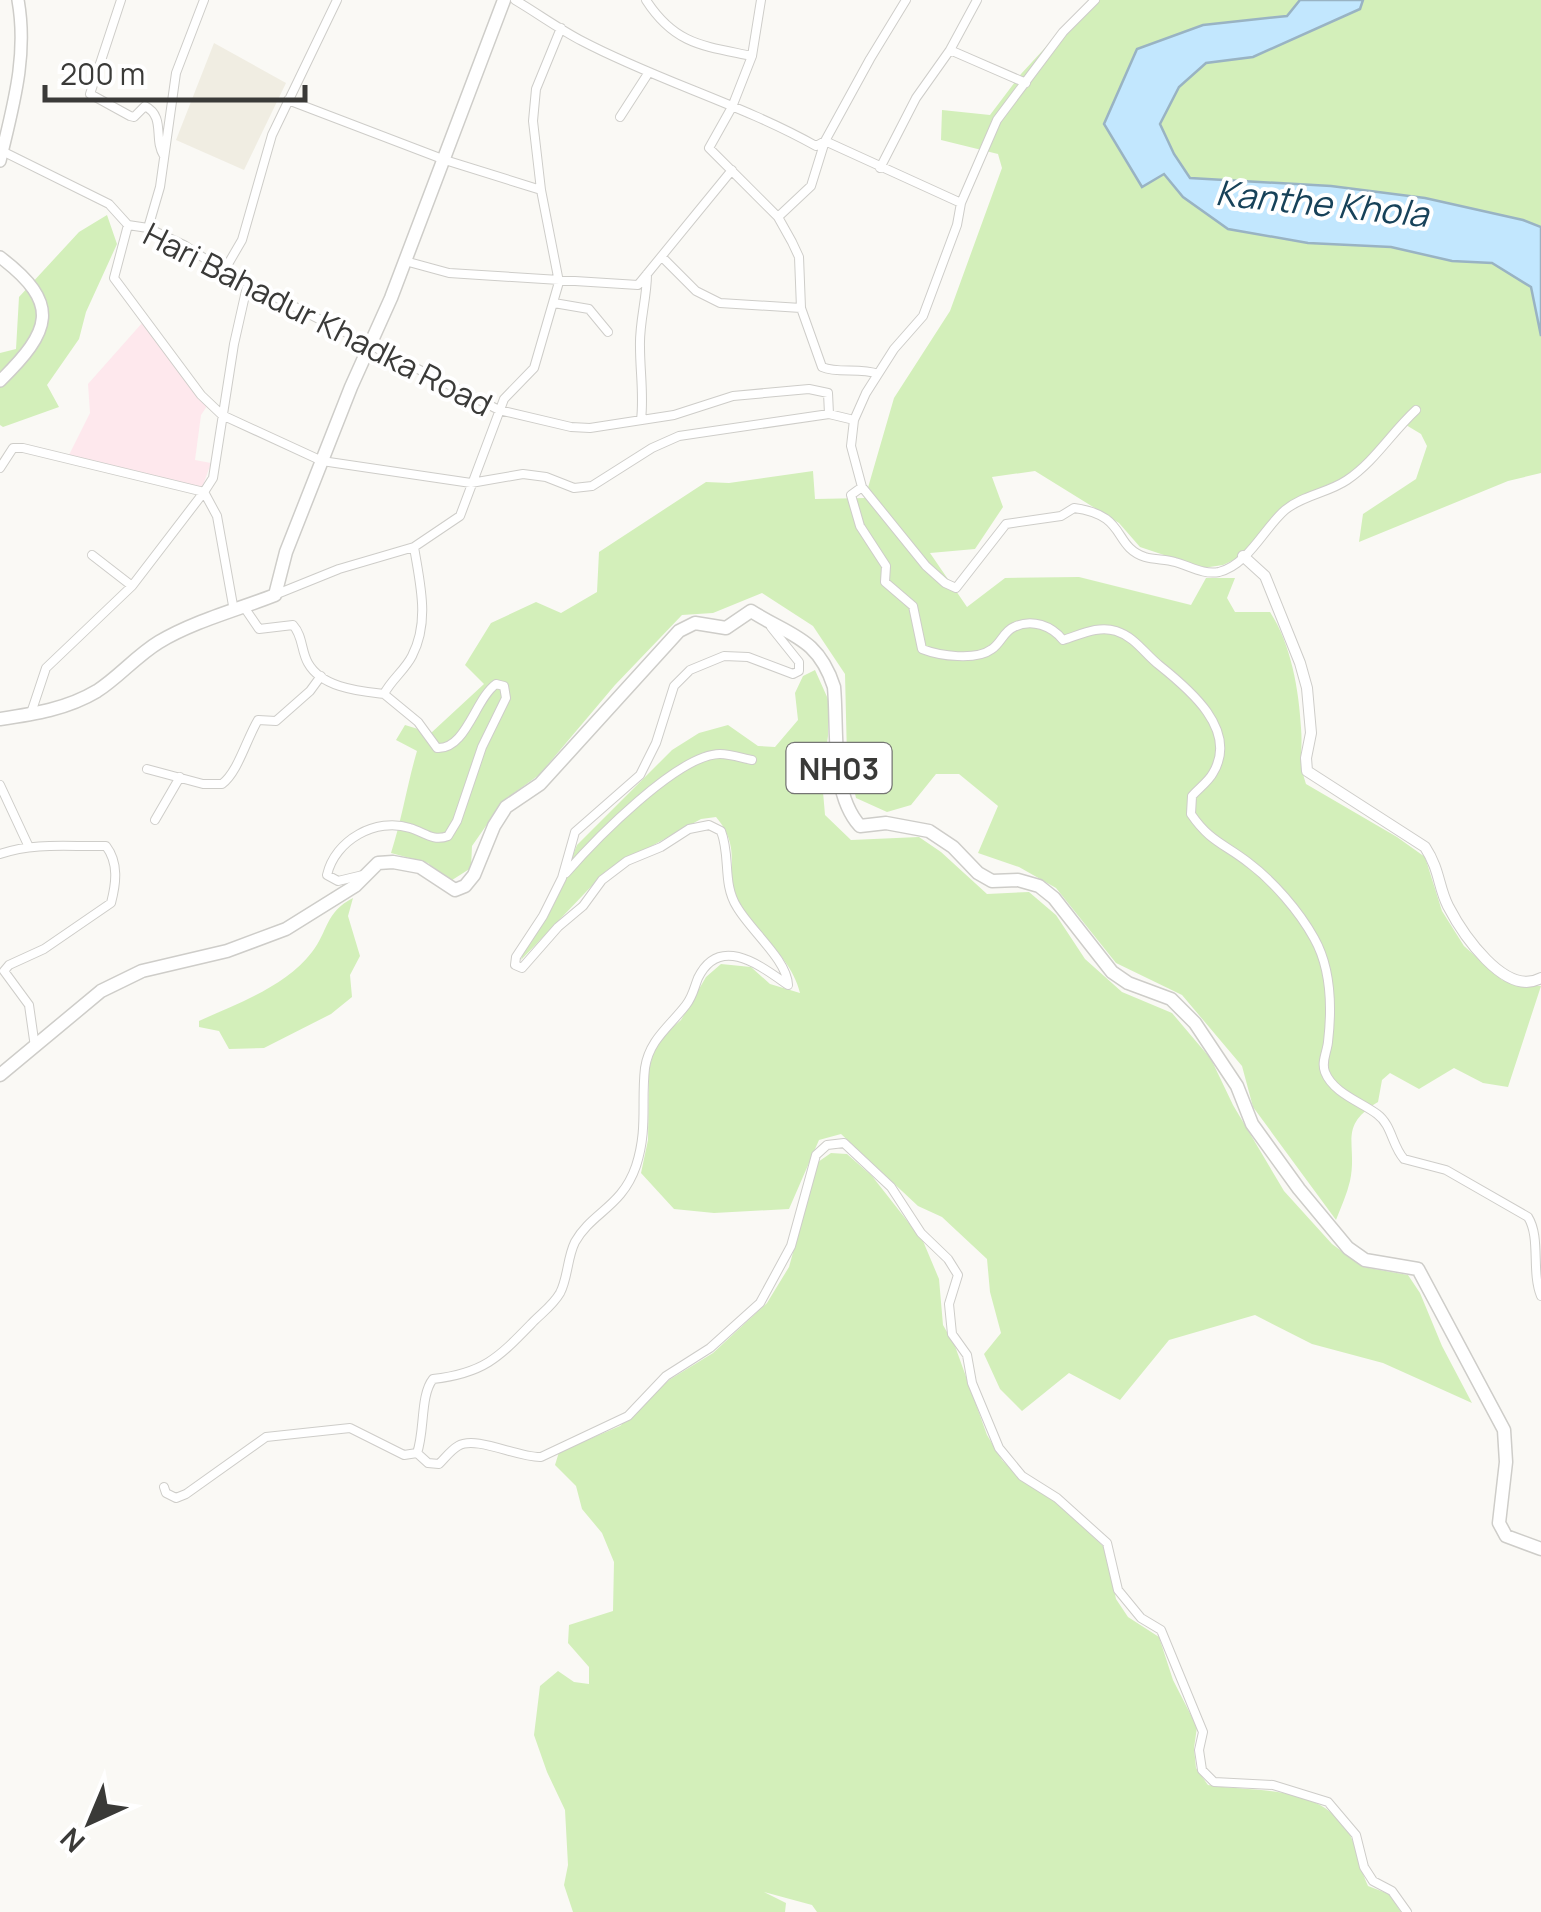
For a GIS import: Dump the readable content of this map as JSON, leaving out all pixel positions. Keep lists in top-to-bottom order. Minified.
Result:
{"streets":{"main road":["NH03"],"street":["Hari Bahadur Khadka Road"]},"water":["Kanthe Khola"],"scale_bar":"200 m","north":"bottom left"}
